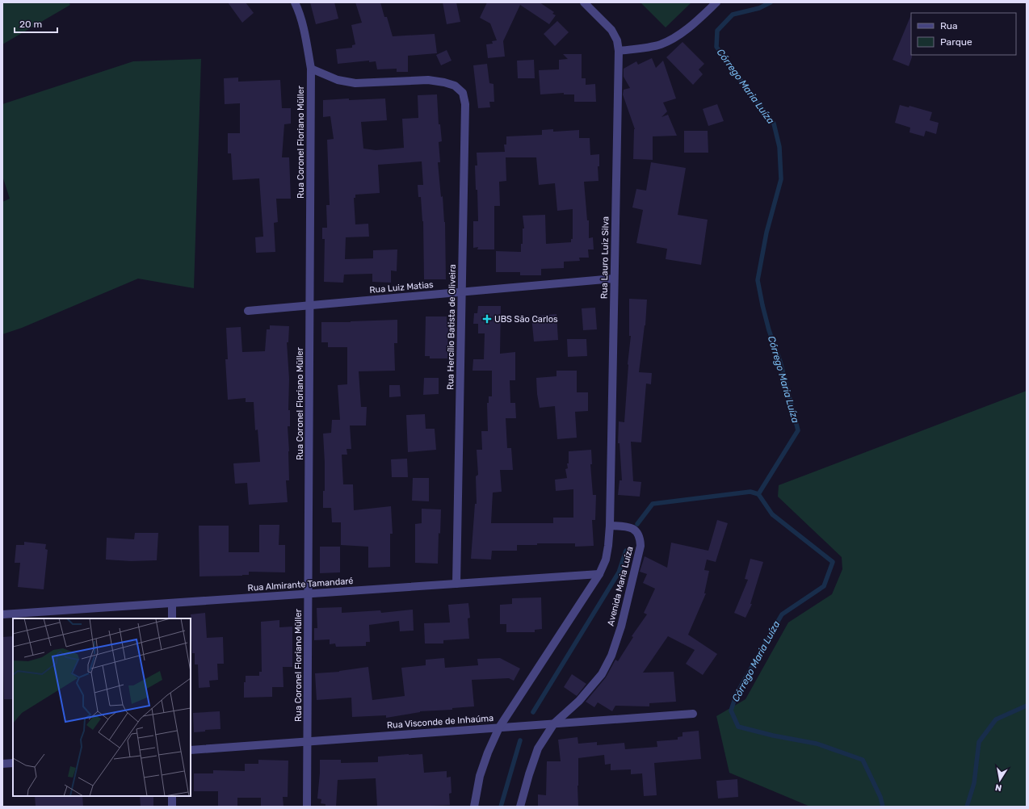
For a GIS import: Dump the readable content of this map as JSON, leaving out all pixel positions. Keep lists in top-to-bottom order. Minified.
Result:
{"streets":{"street":["Rua Coronel Floriano Müller","Rua Lauro Luiz Silva","Rua Luiz Matias","Rua Hercílio Batista de Oliveira","Rua Almirante Tamandaré","Avenida Maria Luíza","Rua Visconde de Inhaúma"]},"crossings":[["Rua Coronel Floriano Müller","Rua Luiz Matias"],["Rua Coronel Floriano Müller","Rua Hercílio Batista de Oliveira"],["Rua Coronel Floriano Müller","Rua Almirante Tamandaré"],["Rua Coronel Floriano Müller","Rua Visconde de Inhaúma"],["Rua Lauro Luiz Silva","Rua Luiz Matias"],["Rua Lauro Luiz Silva","Avenida Maria Luíza"],["Rua Luiz Matias","Rua Hercílio Batista de Oliveira"],["Rua Hercílio Batista de Oliveira","Rua Almirante Tamandaré"],["Avenida Maria Luíza","Rua Visconde de Inhaúma"]],"water":["Córrego Maria Luíza"],"places":{"health":["UBS São Carlos"]},"legend":["Rua","Parque"],"scale_bar":"20 m","north":"bottom"}
